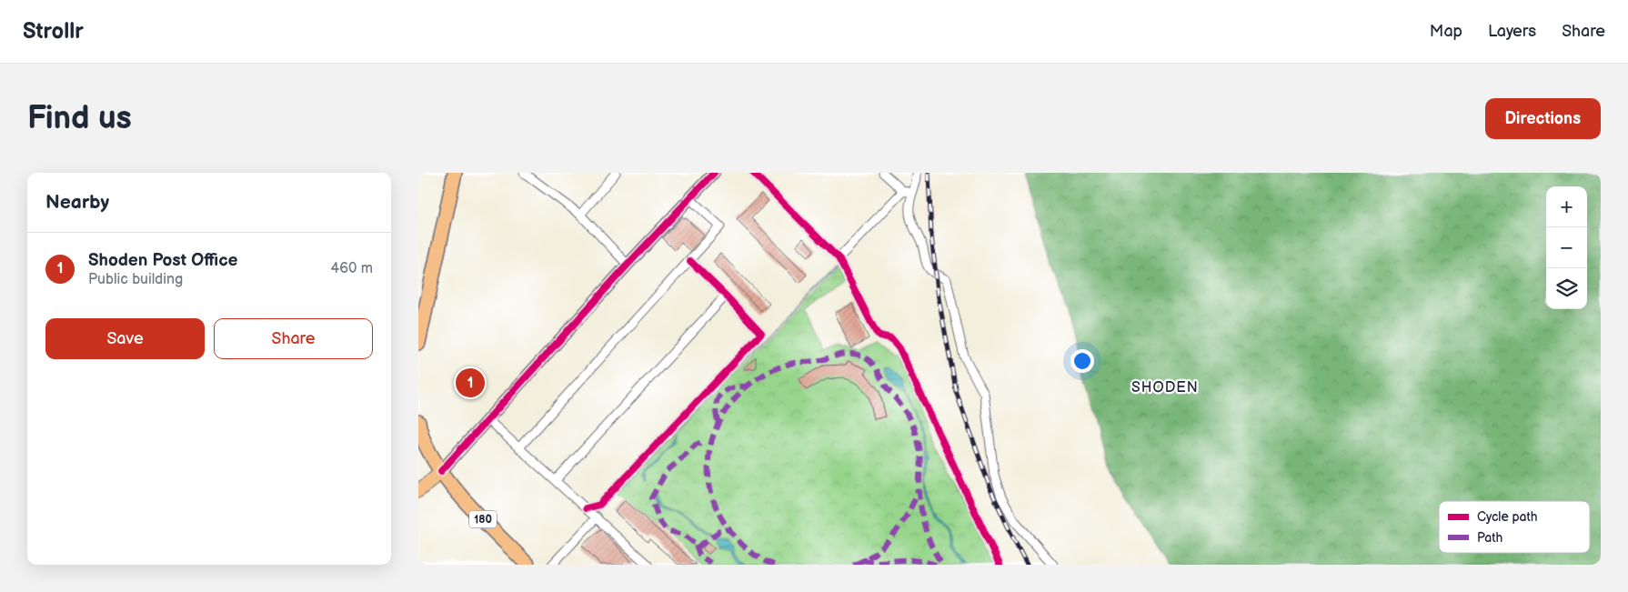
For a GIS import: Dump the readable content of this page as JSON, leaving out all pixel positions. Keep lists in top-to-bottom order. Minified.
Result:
{"streets":{"highway":["180"]},"districts":["SHODEN"],"legend":["Cycle path","Path"],"page":{"header":"Strollr","nav":["Map","Layers","Share"],"buttons":["Directions",["Save","Share"]],"title":"Find us","heading":"Nearby","map_buttons":["+","−"],"list":[{"mark":"1","name":"Shoden Post Office","note":"Public building","value":"460 m"}],"pins":"1"}}
